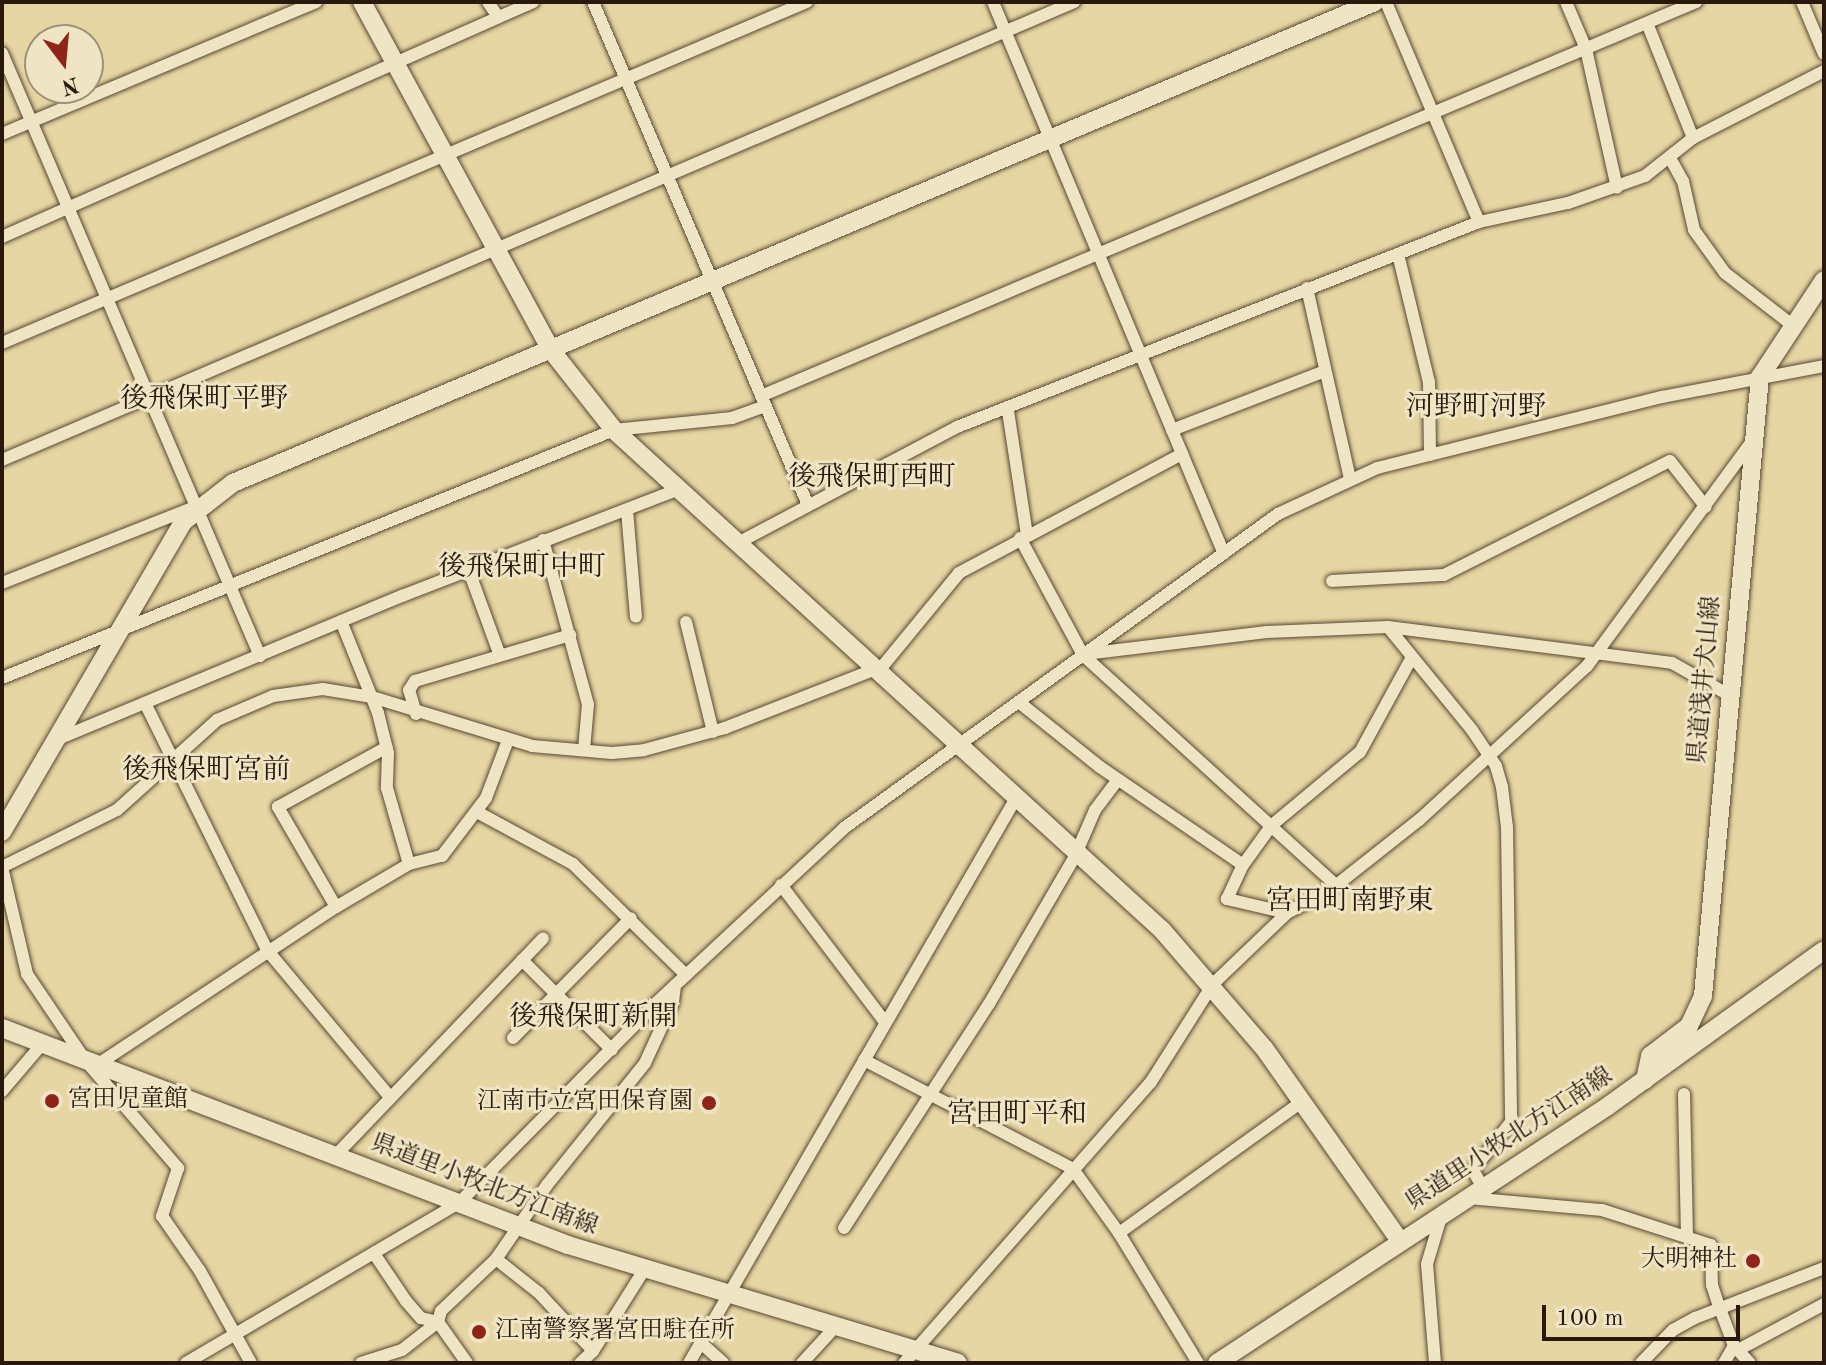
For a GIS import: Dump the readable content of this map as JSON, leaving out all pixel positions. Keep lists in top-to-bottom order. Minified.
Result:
{"streets":{"street":["県道浅井犬山線","県道里小牧北方江南線"]},"crossings":[["県道浅井犬山線","県道里小牧北方江南線"]],"districts":["後飛保町平野","河野町河野","後飛保町西町","後飛保町中町","後飛保町宮前","宮田町南野東","後飛保町新開","宮田町平和"],"places":["宮田児童館","江南市立宮田保育園","大明神社","江南警察署宮田駐在所"],"scale_bar":"100 m","north":"bottom"}
